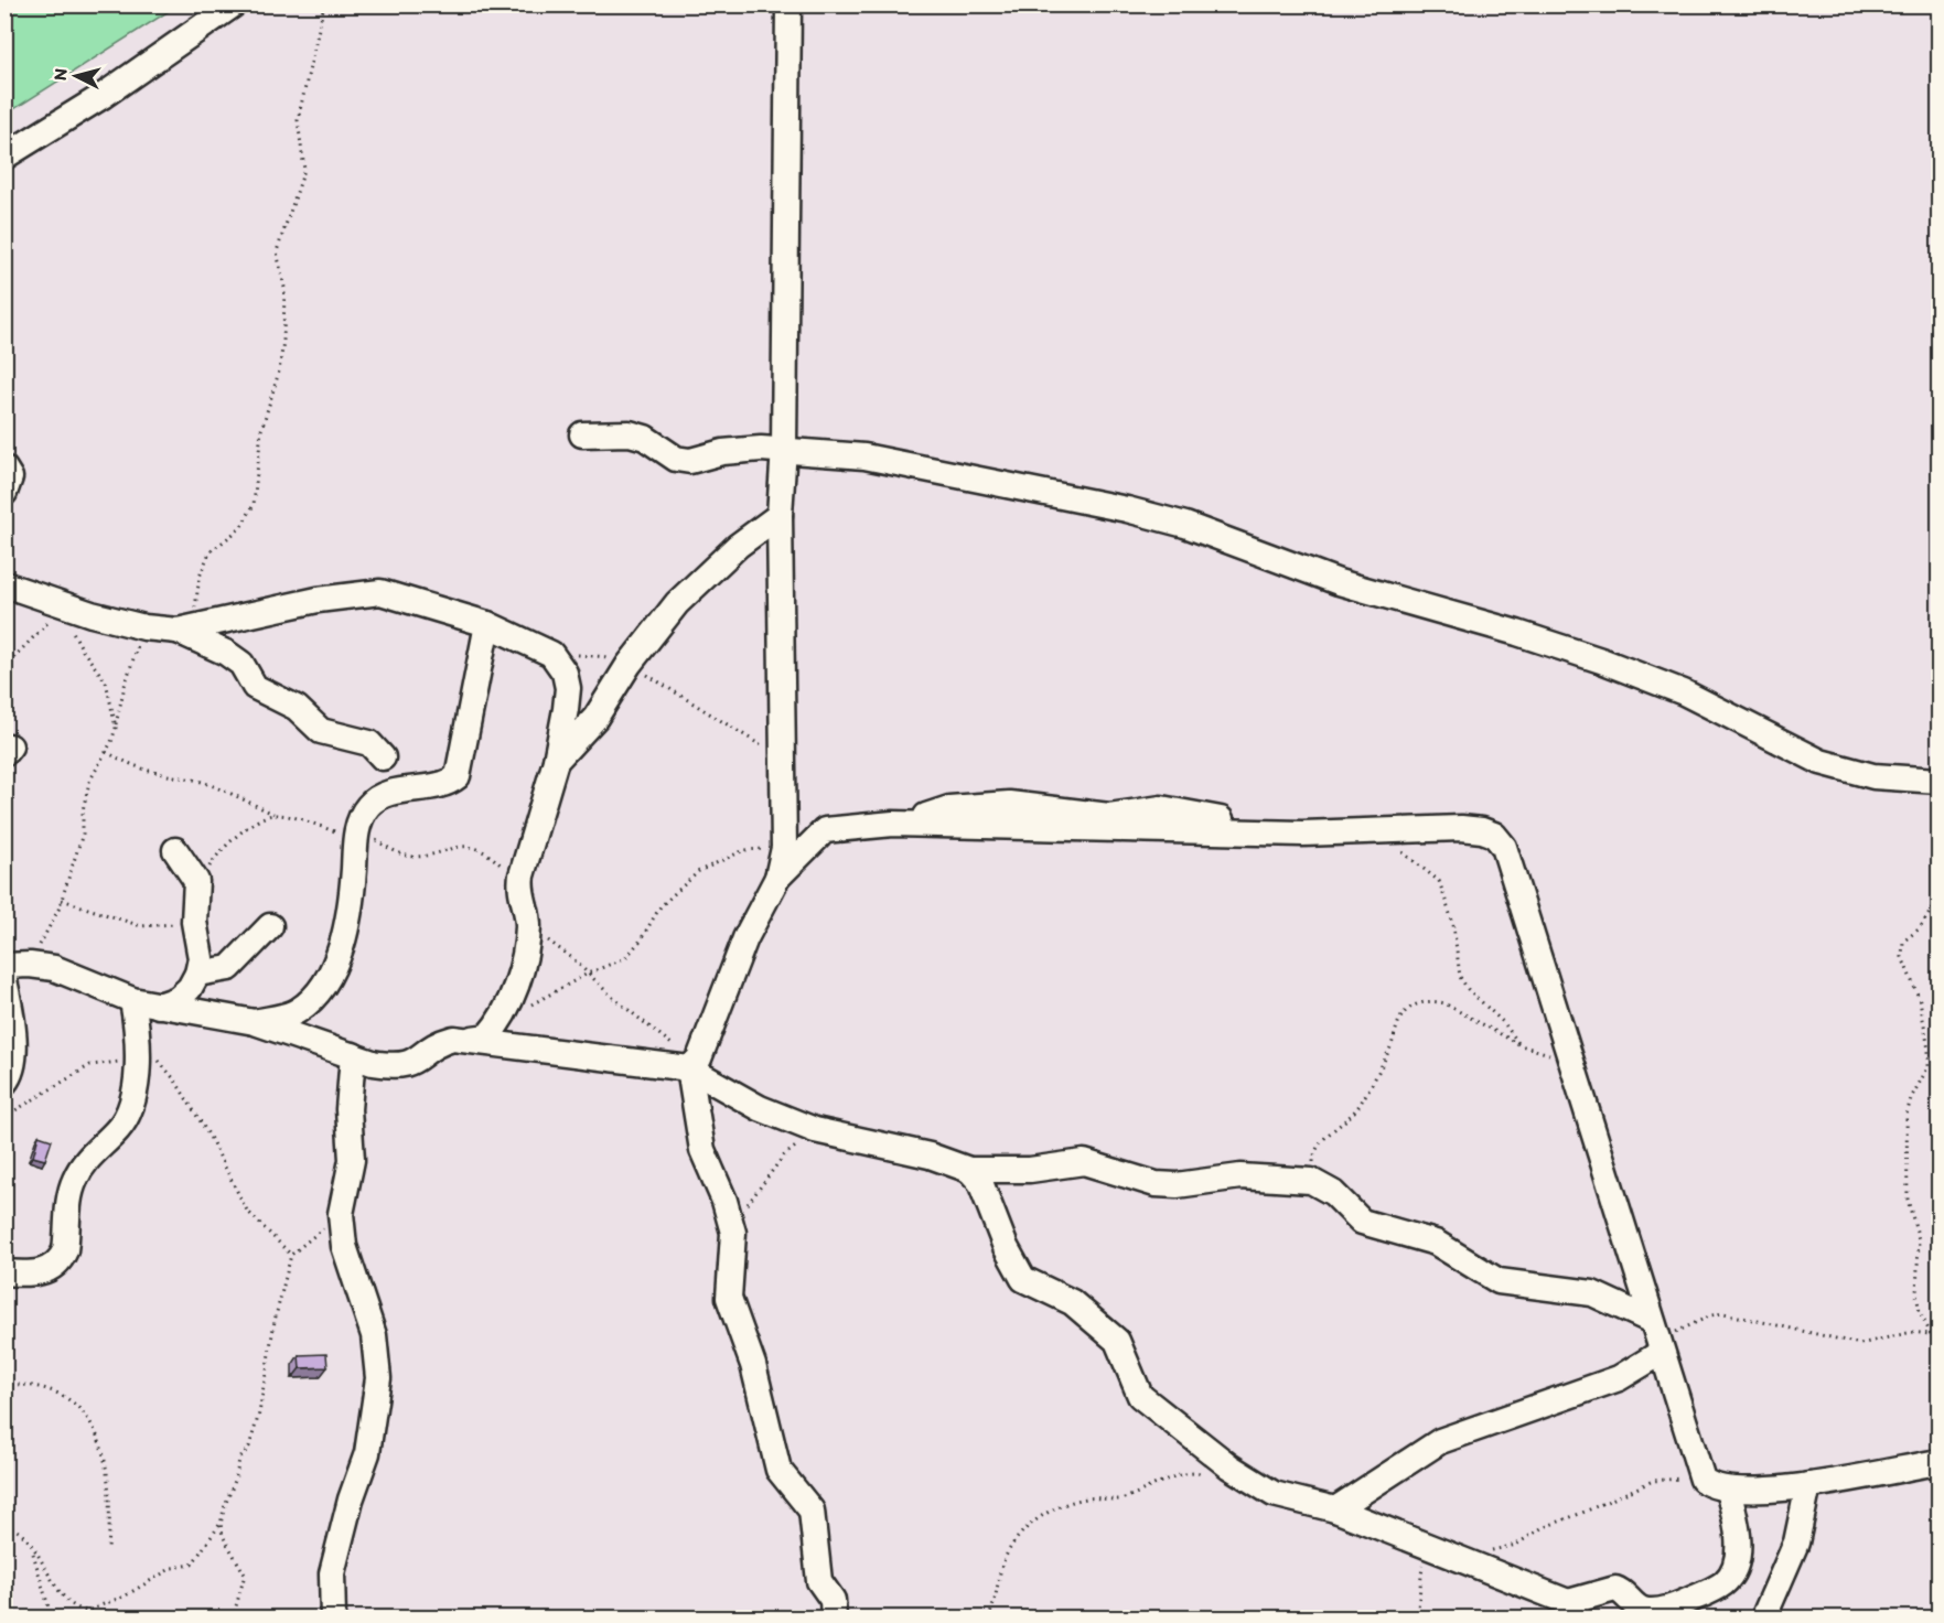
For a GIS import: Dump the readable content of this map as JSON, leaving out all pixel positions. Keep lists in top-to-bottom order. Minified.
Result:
{"north":"left"}
